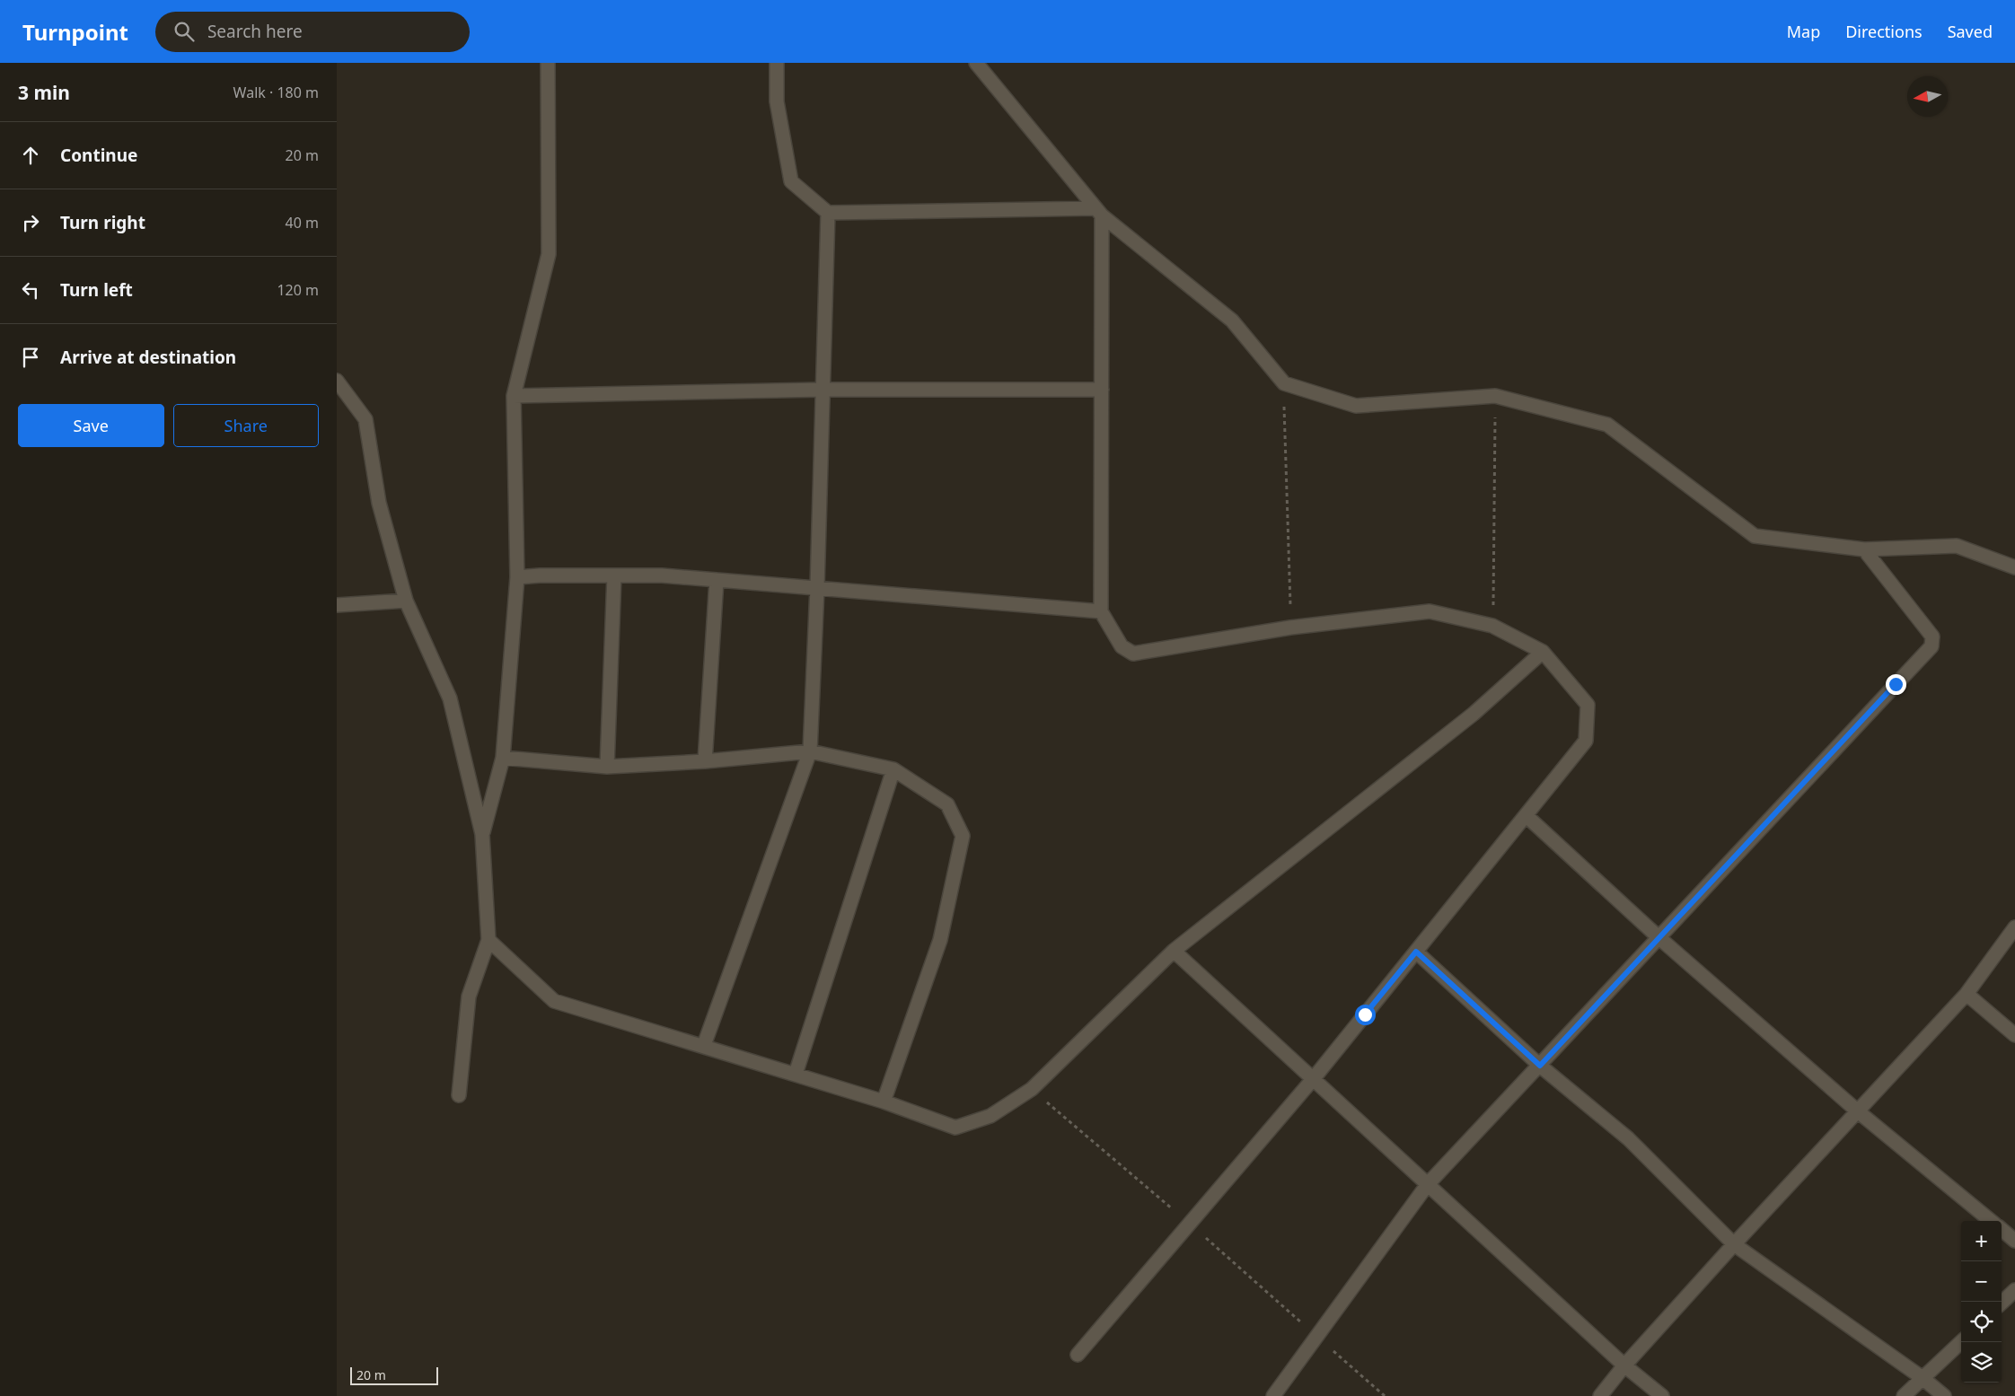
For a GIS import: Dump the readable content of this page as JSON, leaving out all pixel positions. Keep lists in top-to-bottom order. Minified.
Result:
{"scale_bar":"20 m","north":"left","page":{"header":"Turnpoint","search":"Search here","nav":["Map","Directions","Saved"],"heading":["3 min","Walk · 180 m"],"list":[["Continue","20 m"],["Turn right","40 m"],["Turn left","120 m"],"Arrive at destination"],"buttons":["Save","Share"],"map_buttons":["+","−"],"scale":"20 m"}}
